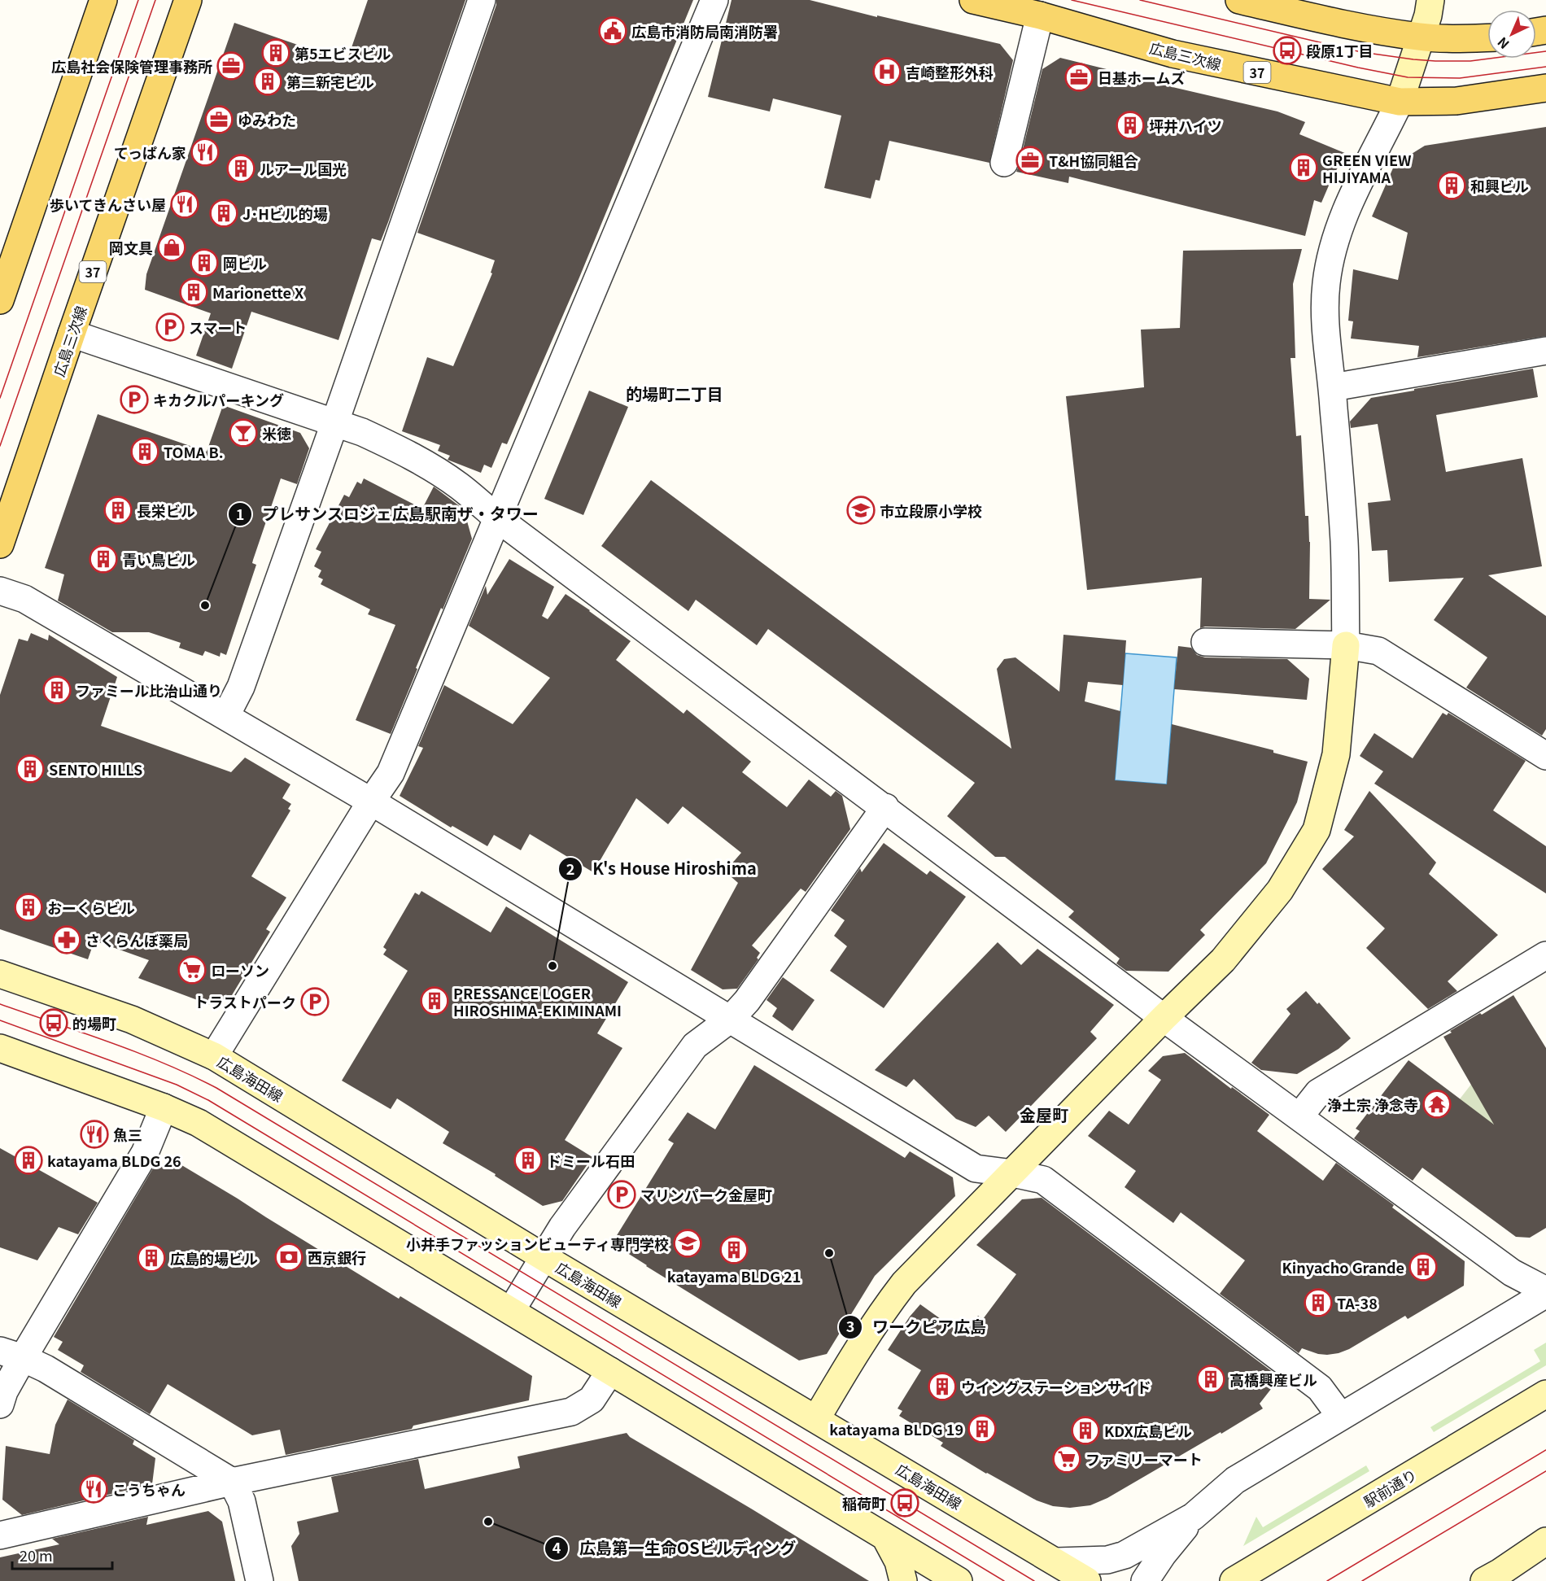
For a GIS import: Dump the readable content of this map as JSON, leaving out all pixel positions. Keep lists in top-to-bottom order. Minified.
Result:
{"streets":{"main road":["広島三次線","37","広島海田線","駅前通り"]},"districts":["的場町二丁目","金屋町"],"places":{"public building":["広島市消防局南消防署"],"bus stop":["段原1丁目","的場町","稲荷町"],"building":["第5エビスビル","第二新宅ビル","坪井ハイツ","GREEN VIEW HIJIYAMA","ルアール国光","和興ビル","J･Hビル的場","岡ビル","Marionette X","TOMA B.","長栄ビル","青い鳥ビル","ファミール比治山通り","SENTO HILLS","おーくらビル","PRESSANCE LOGER HIROSHIMA-EKIMINAMI","katayama BLDG 26","ドミール石田","katayama BLDG 21","広島的場ビル","Kinyacho Grande","TA-38","高橋興産ビル","ウイングステーションサイド","katayama BLDG 19","KDX広島ビル"],"office":["広島社会保険管理事務所","日基ホームズ","ゆみわた","T&H協同組合"],"hospital":["吉崎整形外科"],"restaurant":["てっぱん家","歩いてきんさい屋","魚三","こうちゃん"],"shop":["岡文具"],"parking":["スマート","キカクルパーキング","トラストパーク","マリンパーク金屋町"],"bar":["米徳"],"school or university":["市立段原小学校","小井手ファッションビューティ専門学校"],"other":["プレサンスロジェ広島駅南ザ・タワー","K's House Hiroshima","ワークピア広島","広島第一生命OSビルディング"],"pharmacy":["さくらんぼ薬局"],"supermarket":["ローソン","ファミリーマート"],"temple":["浄土宗 浄念寺"],"bank":["西京銀行"]},"scale_bar":"20 m","north":"bottom left"}
